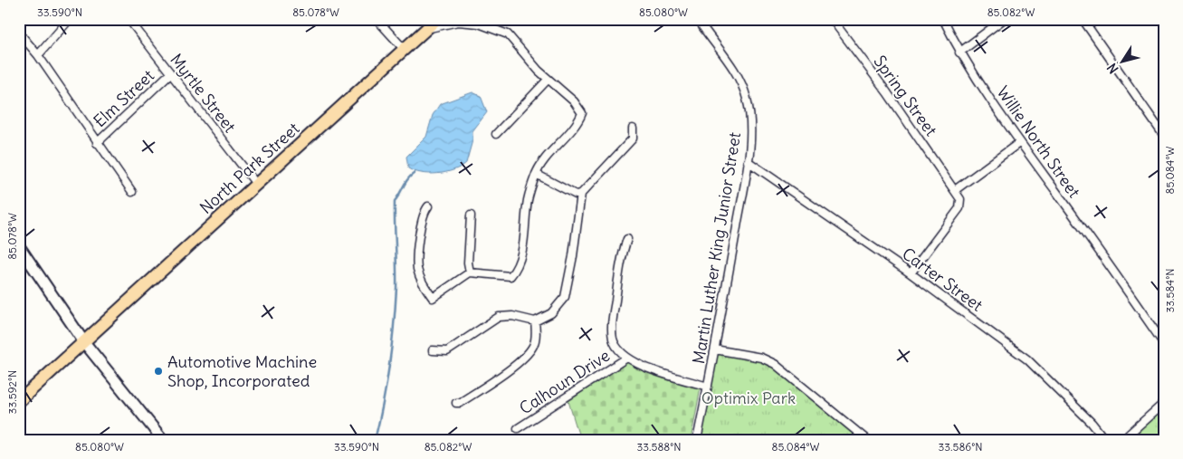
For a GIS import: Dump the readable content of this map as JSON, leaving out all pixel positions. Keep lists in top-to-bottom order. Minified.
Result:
{"streets":{"main road":["North Park Street"],"street":["Myrtle Street","Spring Street","Elm Street","Willie North Street","Martin Luther King Junior Street","Carter Street","Calhoun Drive"]},"crossings":[["Myrtle Street","Elm Street"],["Myrtle Street","North Park Street"],["Martin Luther King Junior Street","Carter Street"]],"parks":["Optimix Park"],"places":["Automotive Machine Shop, Incorporated"],"north":"bottom left","coordinates":["33.590°N","85.078°W","85.080°W","85.082°W","85.084°W","33.584°N","33.592°N","33.588°N","33.586°N"]}
